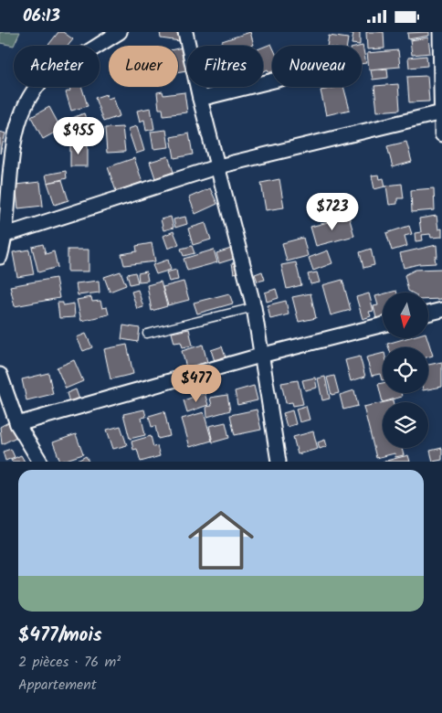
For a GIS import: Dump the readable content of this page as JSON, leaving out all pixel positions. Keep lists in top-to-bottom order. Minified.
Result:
{"north":"bottom","page":{"status":"06:13","chip":["Acheter","Louer","Filtres","Nouveau"],"price":["$955","$723","$477"],"list":[{"name":"$477/mois","note":"2 pièces · 76 m² · Appartement"}]}}
